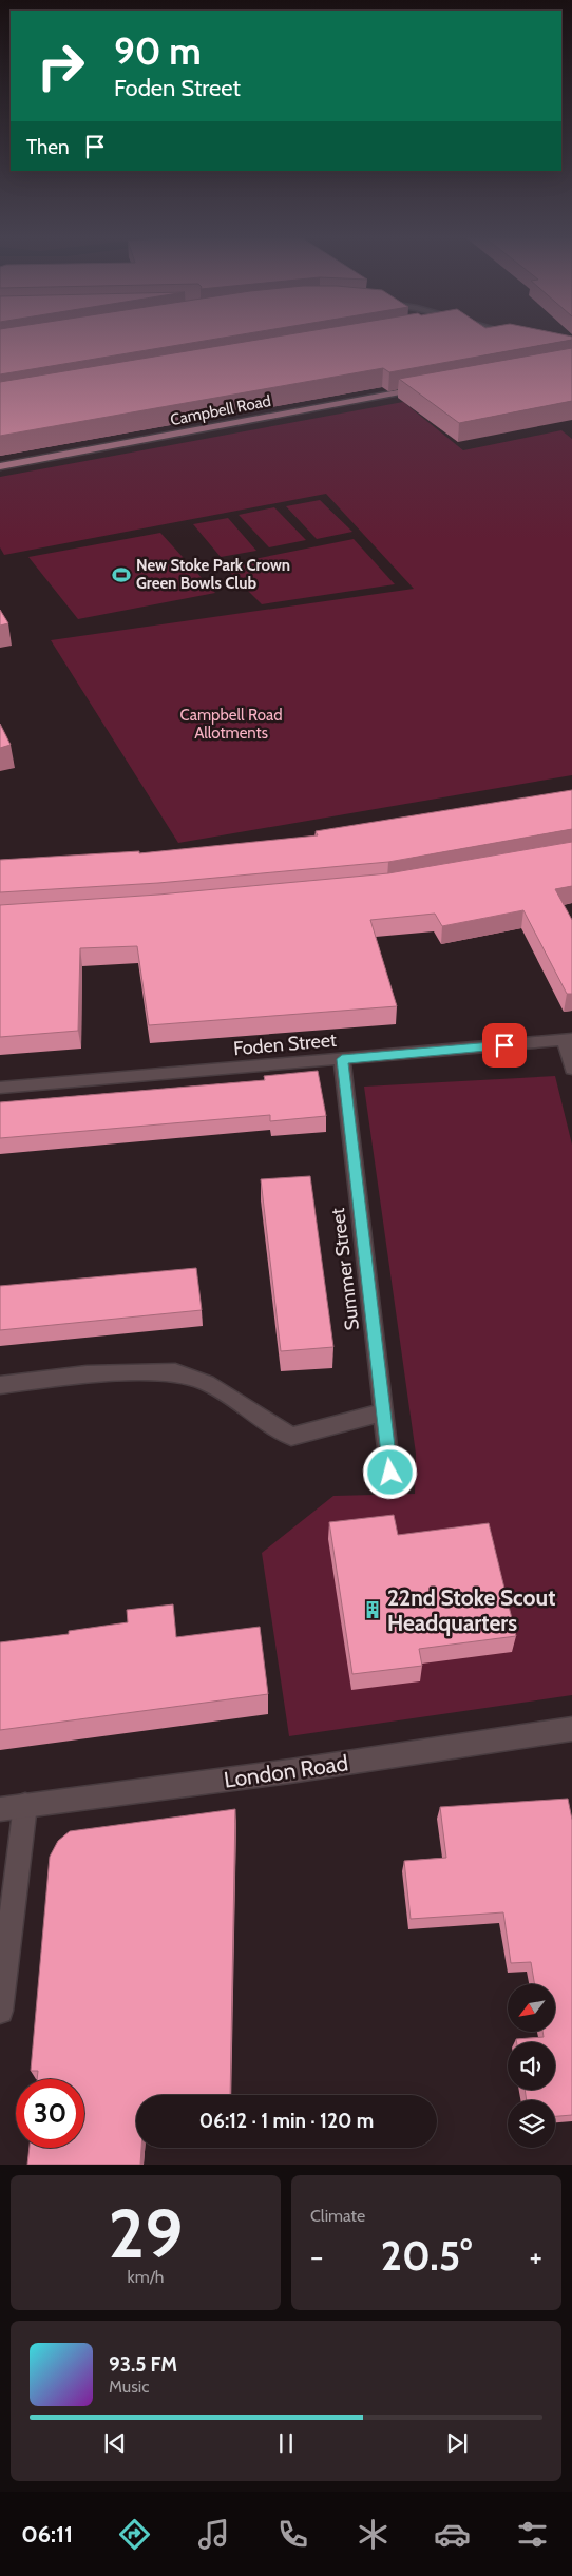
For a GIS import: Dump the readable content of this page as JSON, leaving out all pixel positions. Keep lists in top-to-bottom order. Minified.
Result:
{"streets":{"main road":["Campbell Road"],"street":["Foden Street","Summer Street","London Road"]},"crossings":[["Foden Street","Summer Street"]],"parks":["Campbell Road Allotments"],"places":{"sports":["New Stoke Park Crown Green Bowls Club"],"building":["22nd Stoke Scout Headquarters"]},"north":"bottom left","page":{"turn":["90 m","Foden Street"],"then":"Then","limit":"30","trip":"06:12 · 1 min · 120 m","tile":[["29","km/h"],"Climate"],"heat":["−","20.5°","+"],"song":["93.5 FM","Music"],"tabs":"06:11"}}
